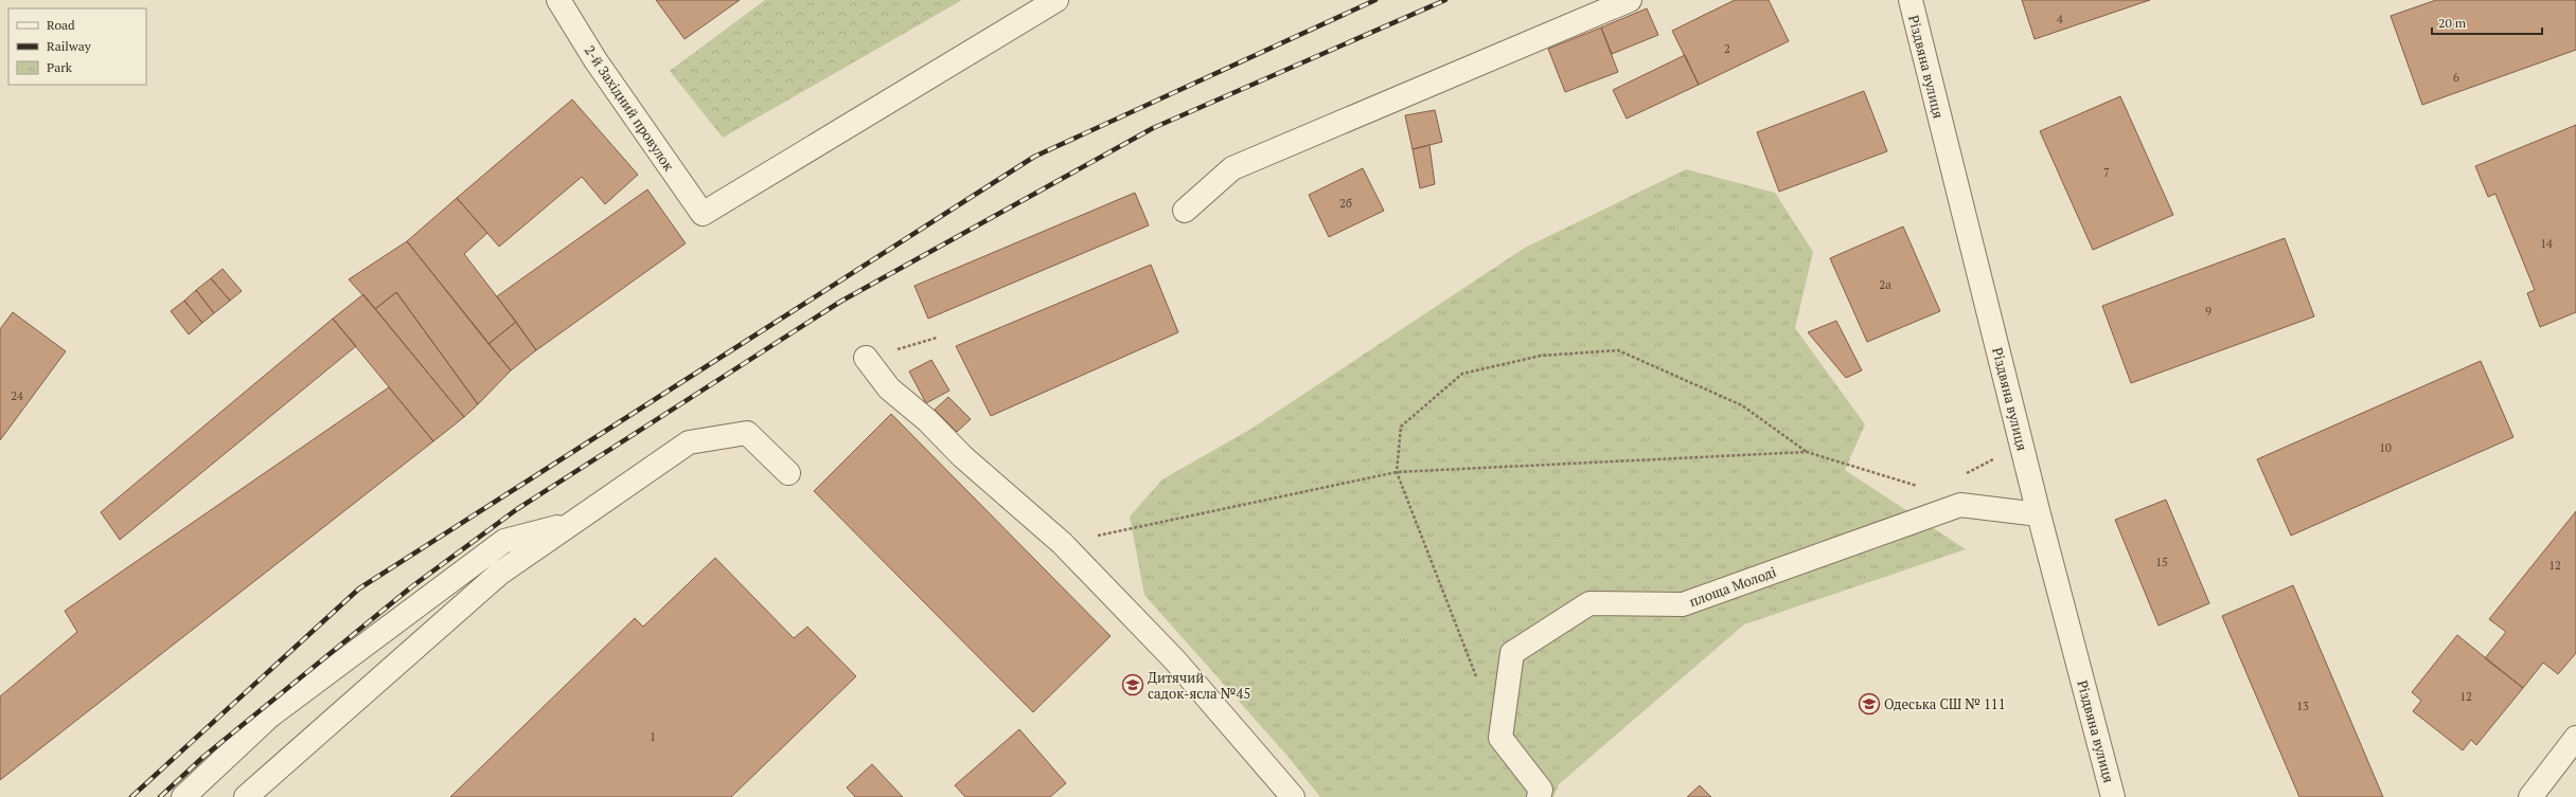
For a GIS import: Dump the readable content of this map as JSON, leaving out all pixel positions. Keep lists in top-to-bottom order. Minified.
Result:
{"streets":{"street":["Різдвяна вулиця","2-й Західний провулок","площа Молоді"]},"crossings":[["Різдвяна вулиця","площа Молоді"]],"places":{"school or university":["Дитячий садок-ясла №45","Одеська СШ № 111"]},"house_numbers":["4","2","6","7","2б","14","2а","9","24","10","15","12","12","13","1"],"legend":["Road","Railway","Park"],"scale_bar":"20 m"}
